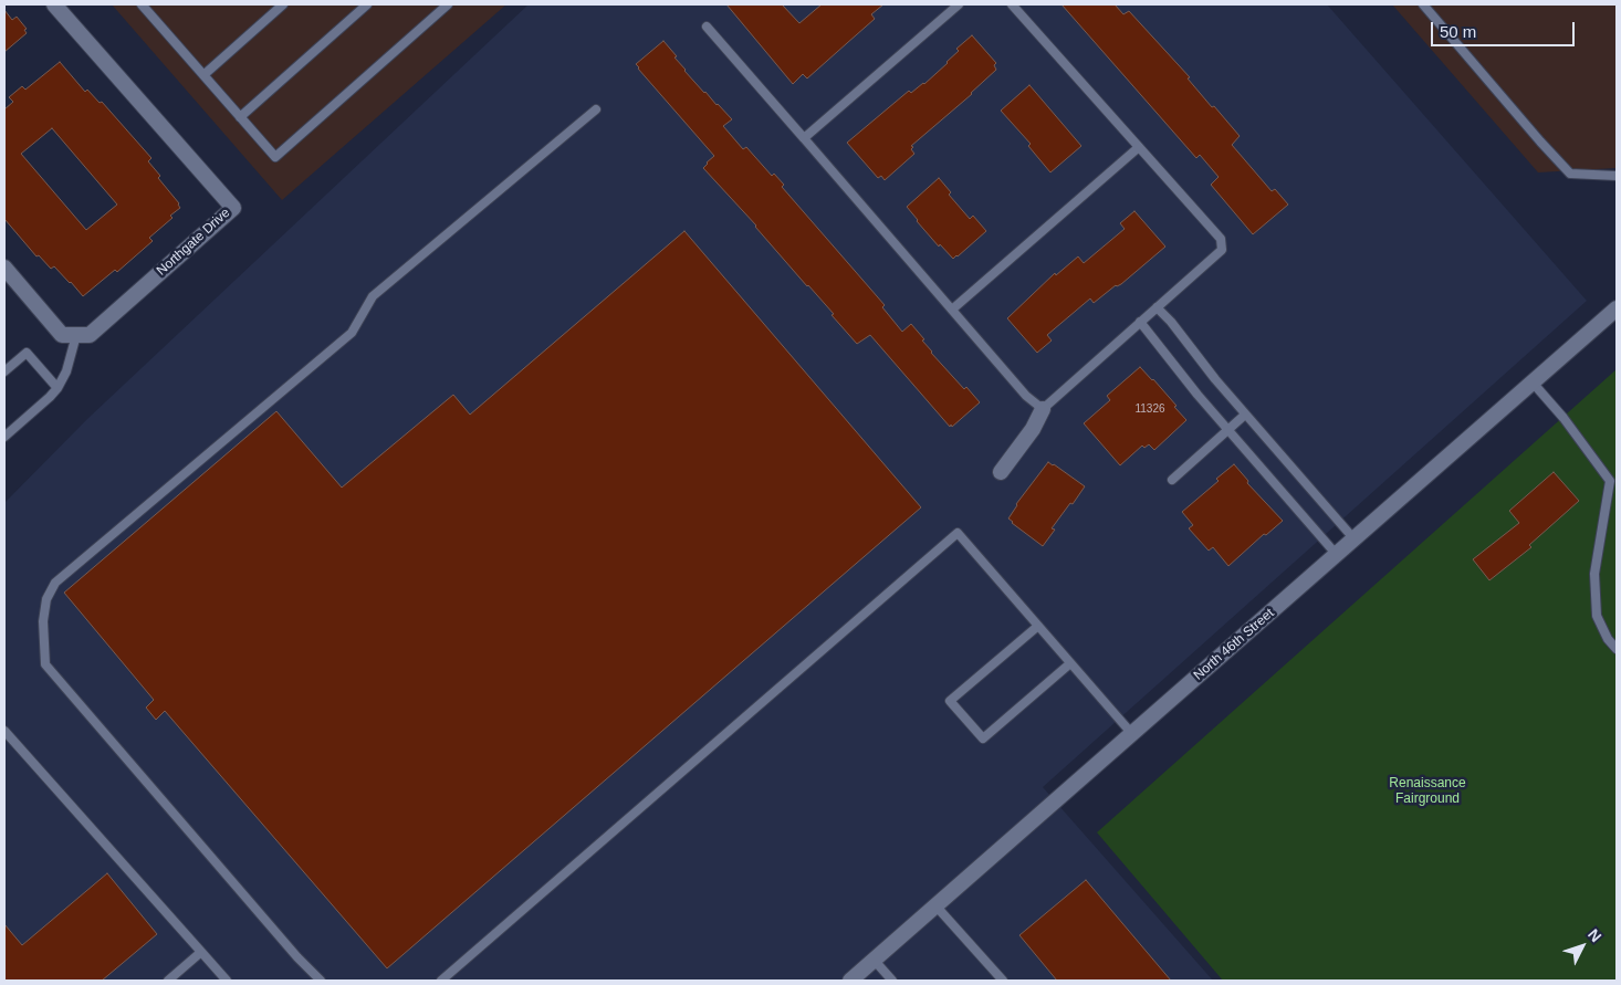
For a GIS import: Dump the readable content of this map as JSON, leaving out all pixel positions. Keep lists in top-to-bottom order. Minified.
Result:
{"streets":{"street":["Northgate Drive","North 46th Street"]},"parks":["Renaissance Fairground"],"house_numbers":["11326"],"scale_bar":"50 m","north":"top right"}
